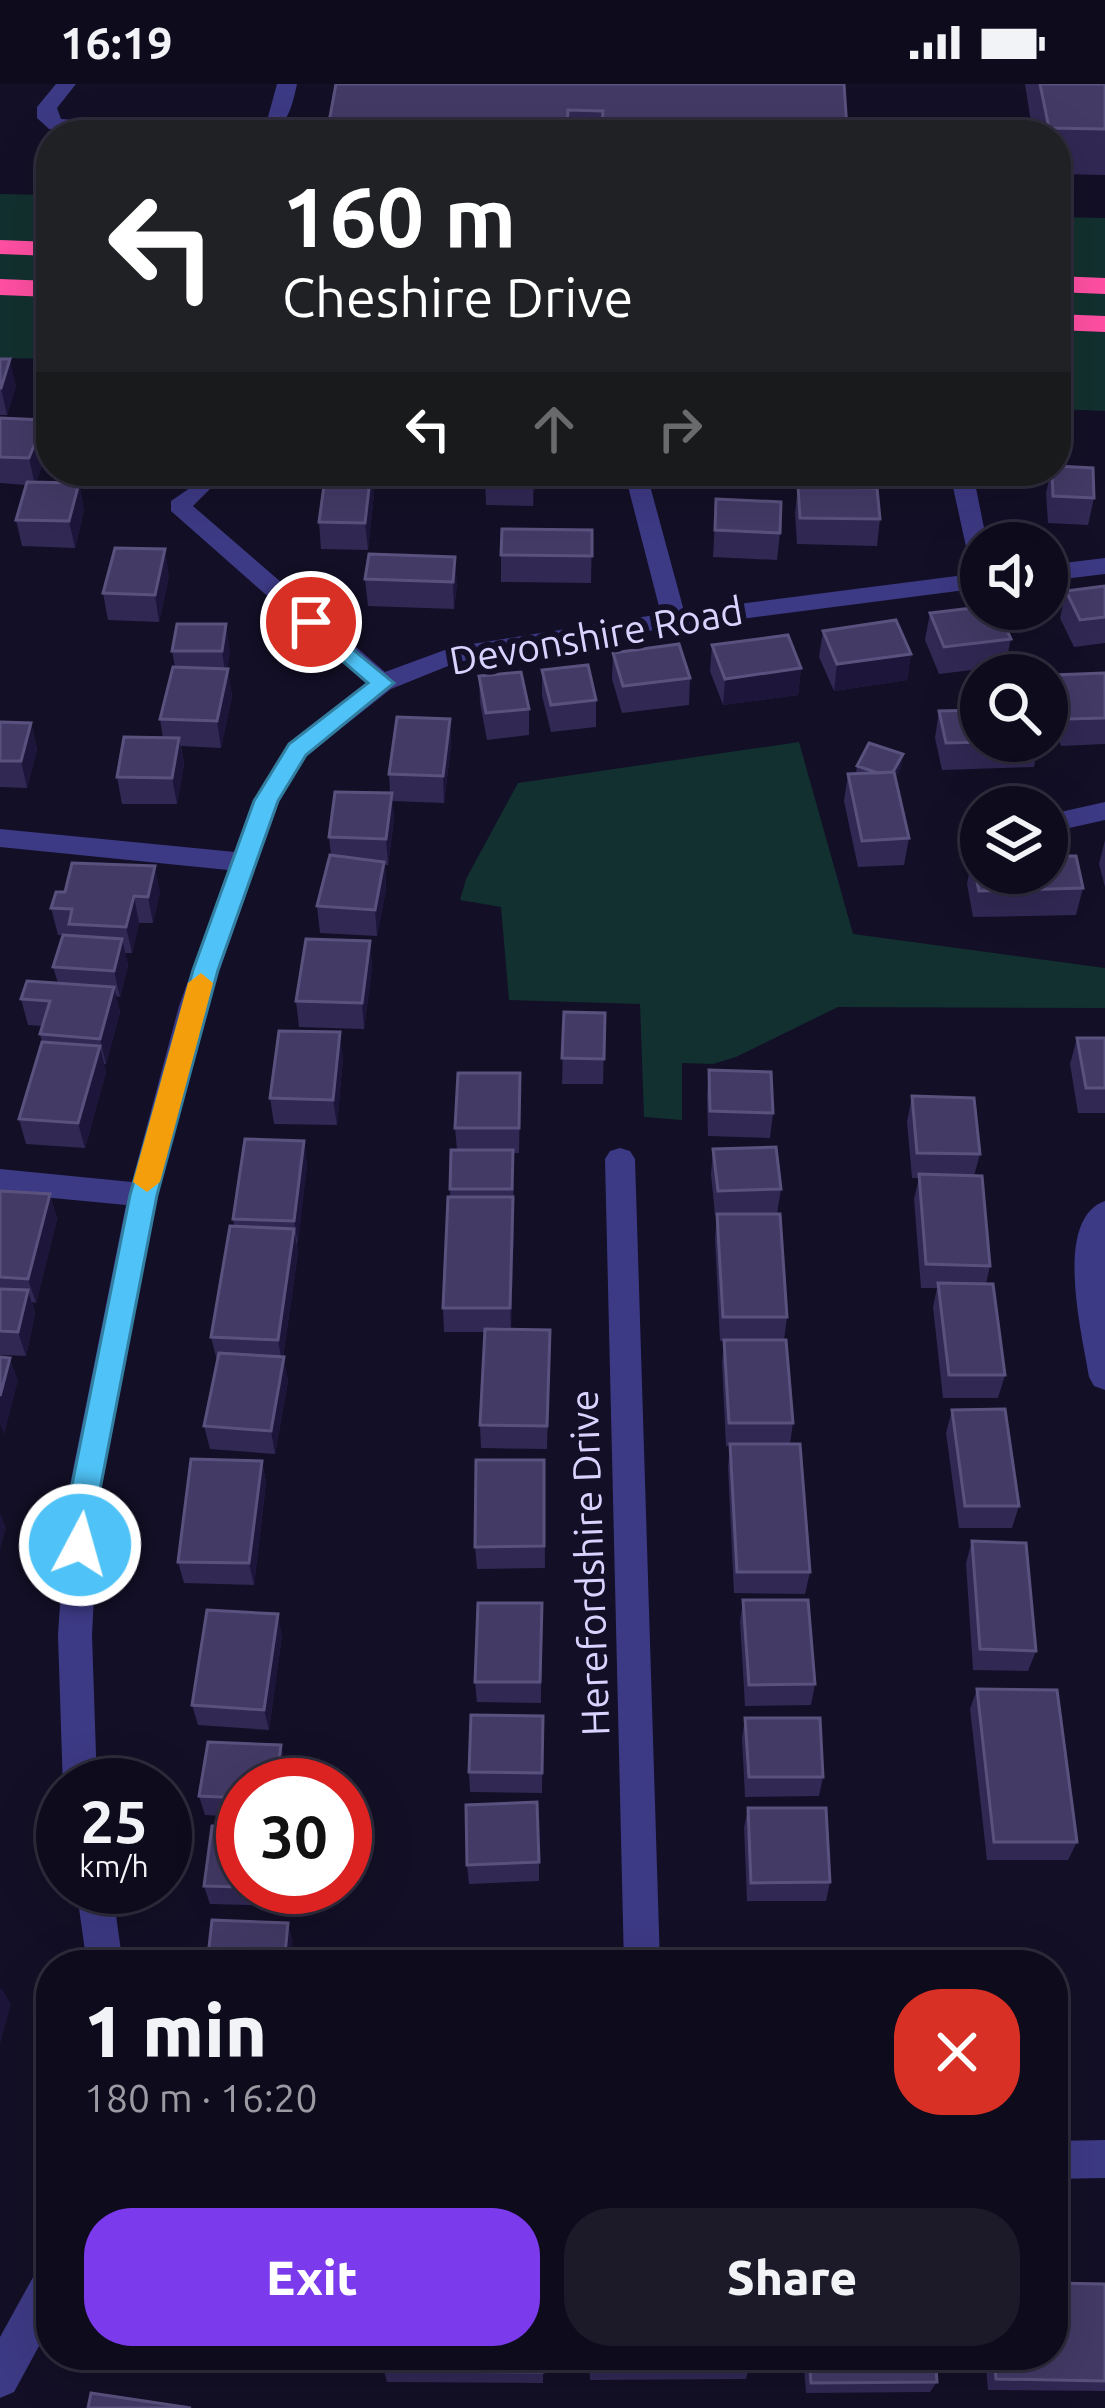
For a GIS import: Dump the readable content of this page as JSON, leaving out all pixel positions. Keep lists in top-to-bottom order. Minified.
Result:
{"streets":{"street":["Devonshire Road","Herefordshire Drive"]},"page":{"status":"16:19","turn":["160 m","Cheshire Drive"],"speed":"25 km/h","limit":"30","heading":["1 min","180 m · 16:20"],"buttons":["Exit","Share"]}}
